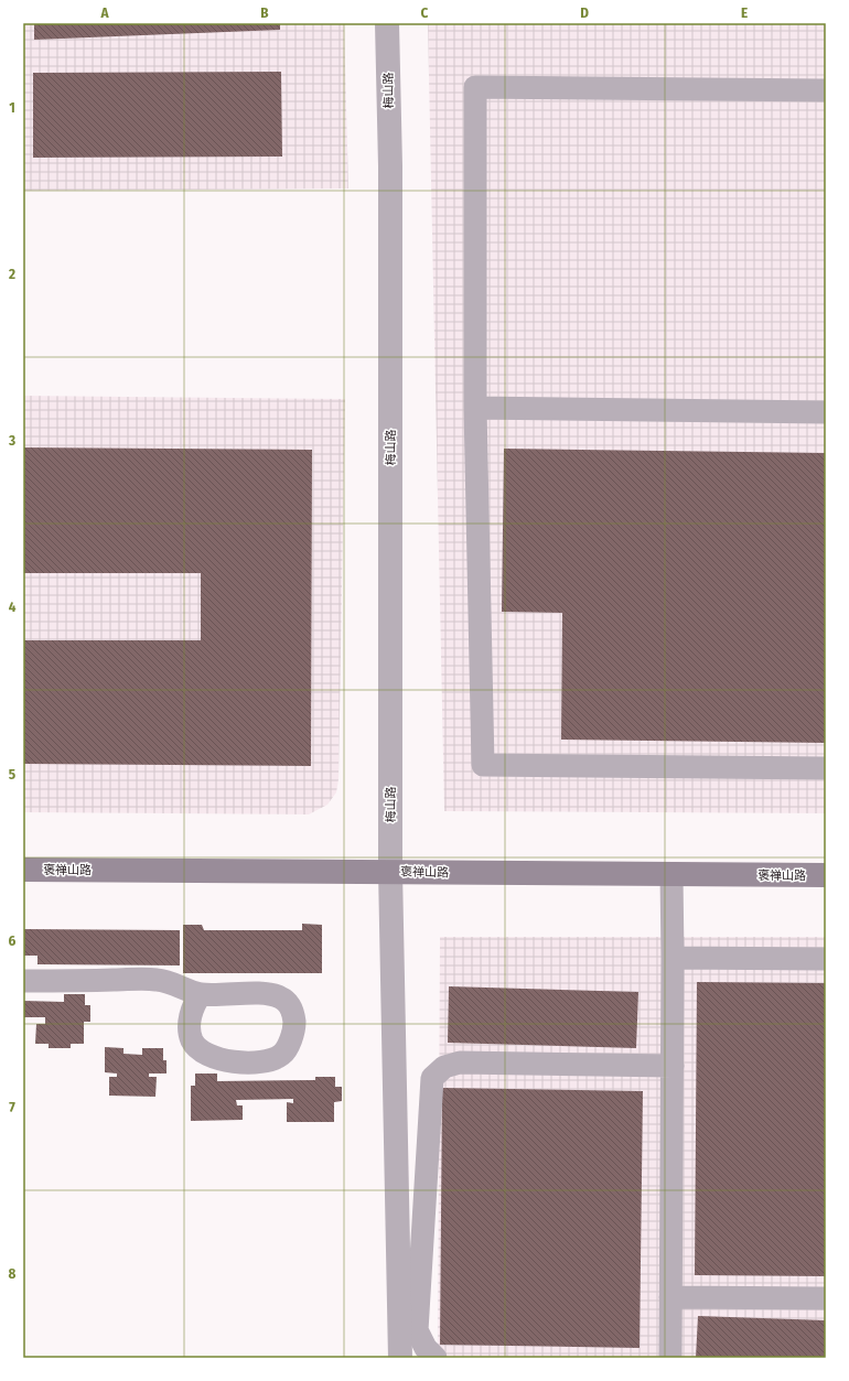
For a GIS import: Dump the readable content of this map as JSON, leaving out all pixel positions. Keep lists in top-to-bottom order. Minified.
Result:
{"streets":{"main road":["褒禅山路"],"street":["梅山路"]},"crossings":[["梅山路","褒禅山路"]],"grid":{"columns":["A","B","C","D","E"],"rows":["1","2","3","4","5","6","7","8"]}}
